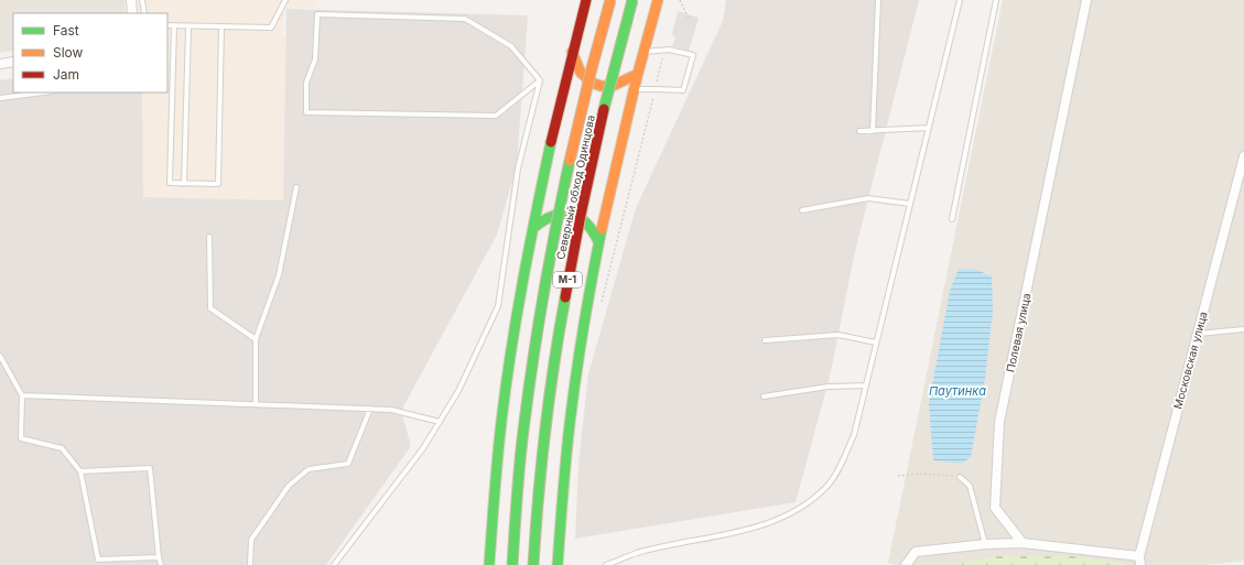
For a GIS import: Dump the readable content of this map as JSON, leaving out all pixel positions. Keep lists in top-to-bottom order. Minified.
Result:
{"streets":{"main road":["Северный обход Одинцова","М-1"],"street":["Полевая улица","Московская улица"]},"water":["Паутинка"],"legend":["Fast","Slow","Jam"]}
